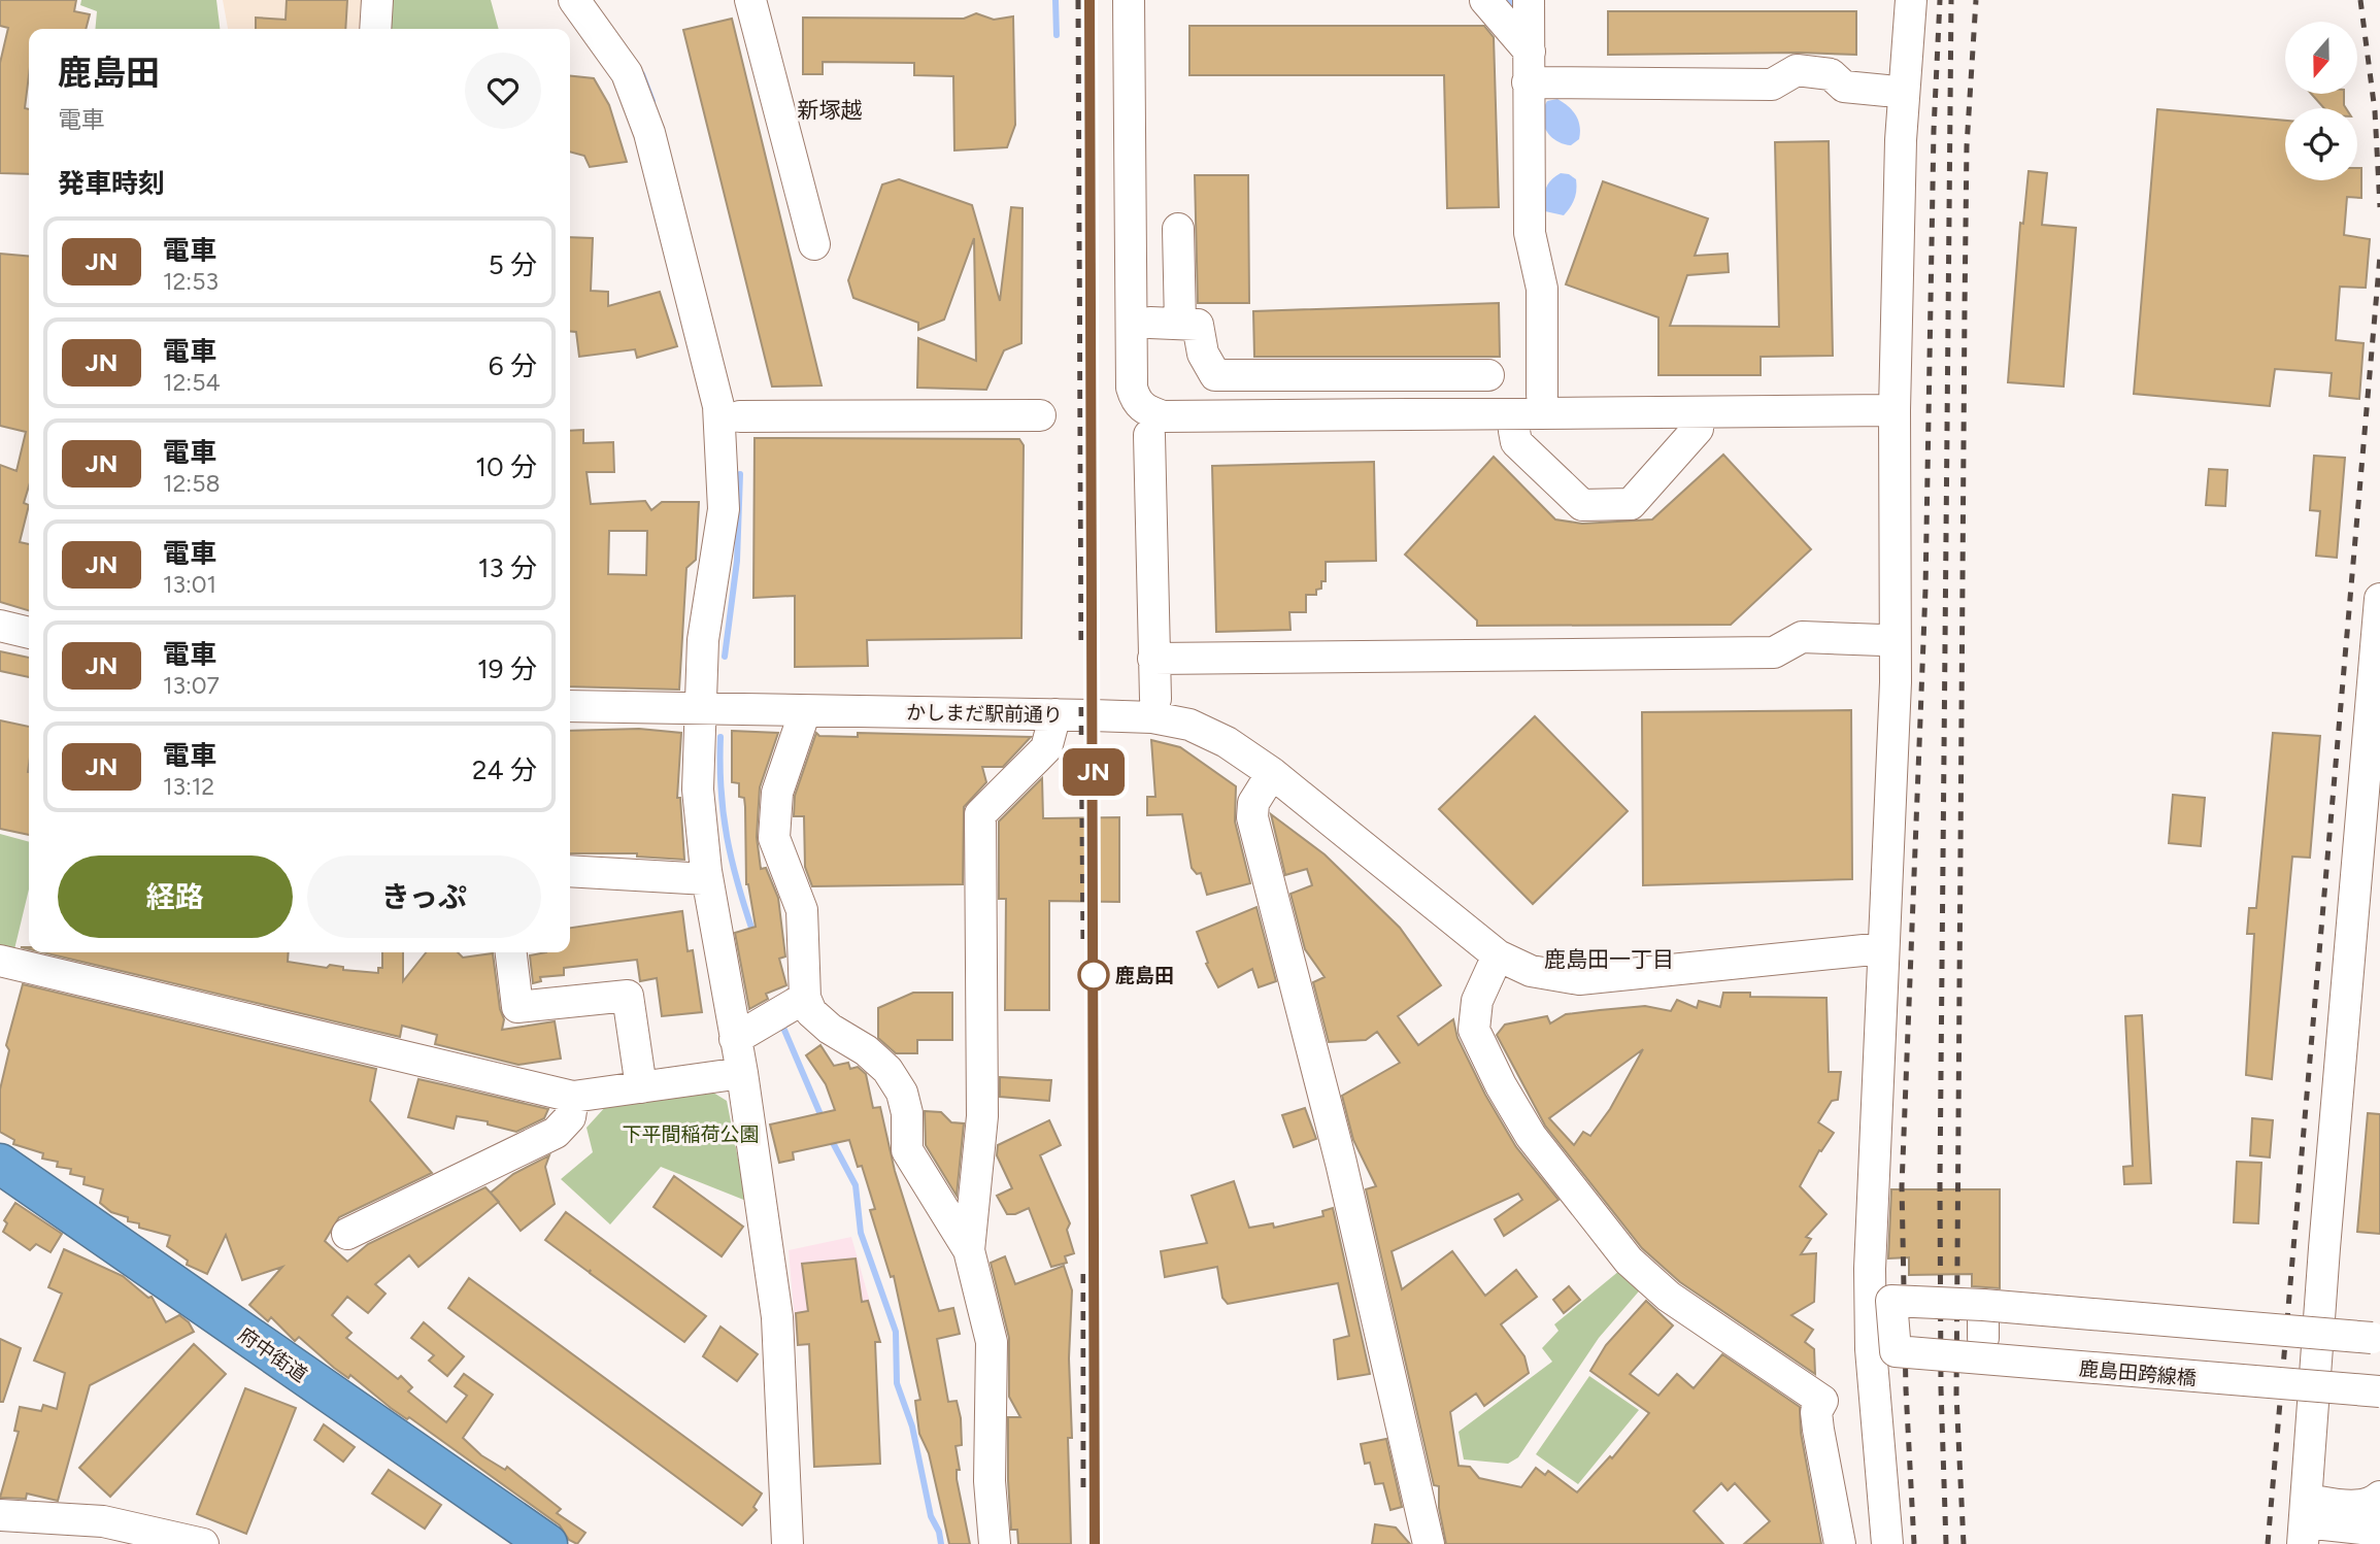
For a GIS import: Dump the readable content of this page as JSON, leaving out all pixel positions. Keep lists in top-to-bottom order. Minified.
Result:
{"streets":{"highway":["府中街道"],"street":["かしまだ駅前通り","鹿島田跨線橋"]},"districts":["新塚越","鹿島田一丁目"],"parks":["下平間稲荷公園"],"places":["鹿島田"],"north":"bottom","page":{"on_map":"JN","heading":[["鹿島田","電車"],"発車時刻"],"list":[{"mark":"JN","name":"電車","note":"12:53","value":"5 分"},{"mark":"JN","name":"電車","note":"12:54","value":"6 分"},{"mark":"JN","name":"電車","note":"12:58","value":"10 分"},{"mark":"JN","name":"電車","note":"13:01","value":"13 分"},{"mark":"JN","name":"電車","note":"13:07","value":"19 分"},{"mark":"JN","name":"電車","note":"13:12","value":"24 分"}],"buttons":["経路","きっぷ"]}}
